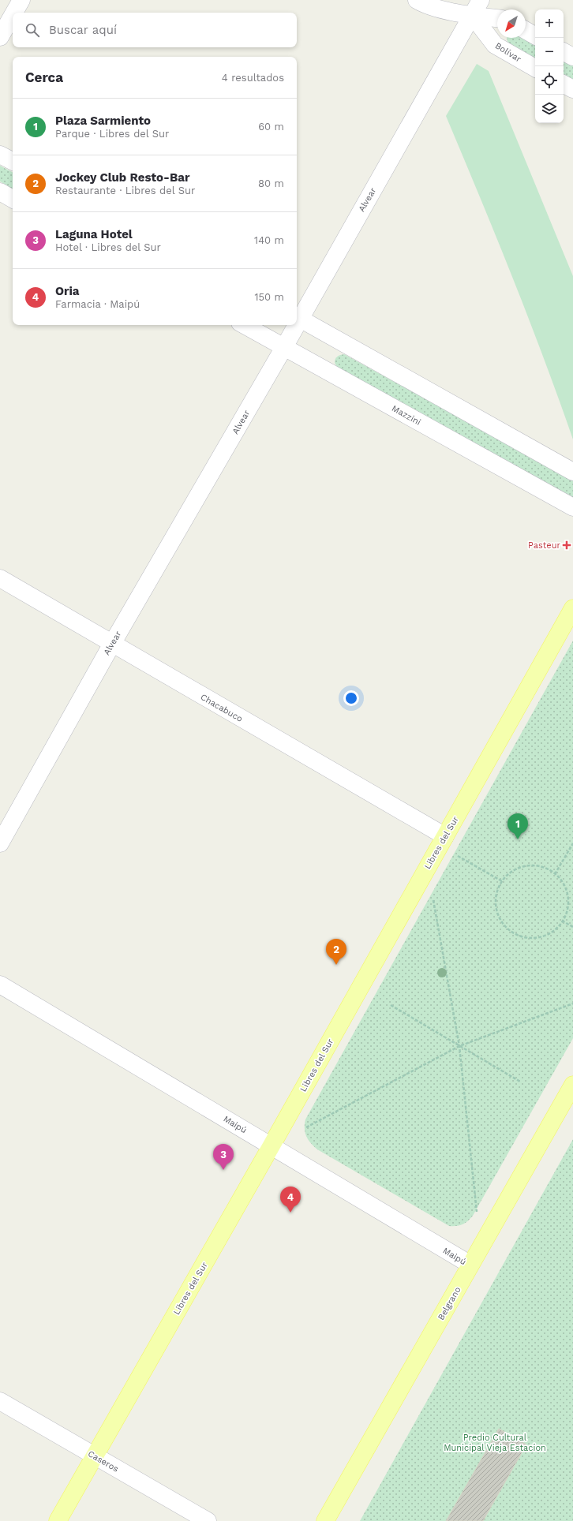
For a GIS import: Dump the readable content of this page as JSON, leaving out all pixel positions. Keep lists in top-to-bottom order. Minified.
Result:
{"streets":{"main road":["Libres del Sur","Belgrano"],"street":["Bolívar","Alvear","Mazzini","Chacabuco","Maipú","Caseros"]},"crossings":[["Bolívar","Alvear"],["Alvear","Mazzini"],["Alvear","Chacabuco"],["Chacabuco","Libres del Sur"],["Libres del Sur","Maipú"],["Libres del Sur","Caseros"],["Maipú","Belgrano"]],"parks":["Predio Cultural Municipal Vieja Estacion"],"places":{"health":["Pasteur"]},"north":"bottom left","page":{"map_buttons":["+","−"],"search":"Buscar aquí","heading":["Cerca","4 resultados"],"list":[{"mark":"1","name":"Plaza Sarmiento","note":"Parque · Libres del Sur","value":"60 m"},{"mark":"2","name":"Jockey Club Resto-Bar","note":"Restaurante · Libres del Sur","value":"80 m"},{"mark":"3","name":"Laguna Hotel","note":"Hotel · Libres del Sur","value":"140 m"},{"mark":"4","name":"Oria","note":"Farmacia · Maipú","value":"150 m"}],"pins":["1","2","3","4"]}}
